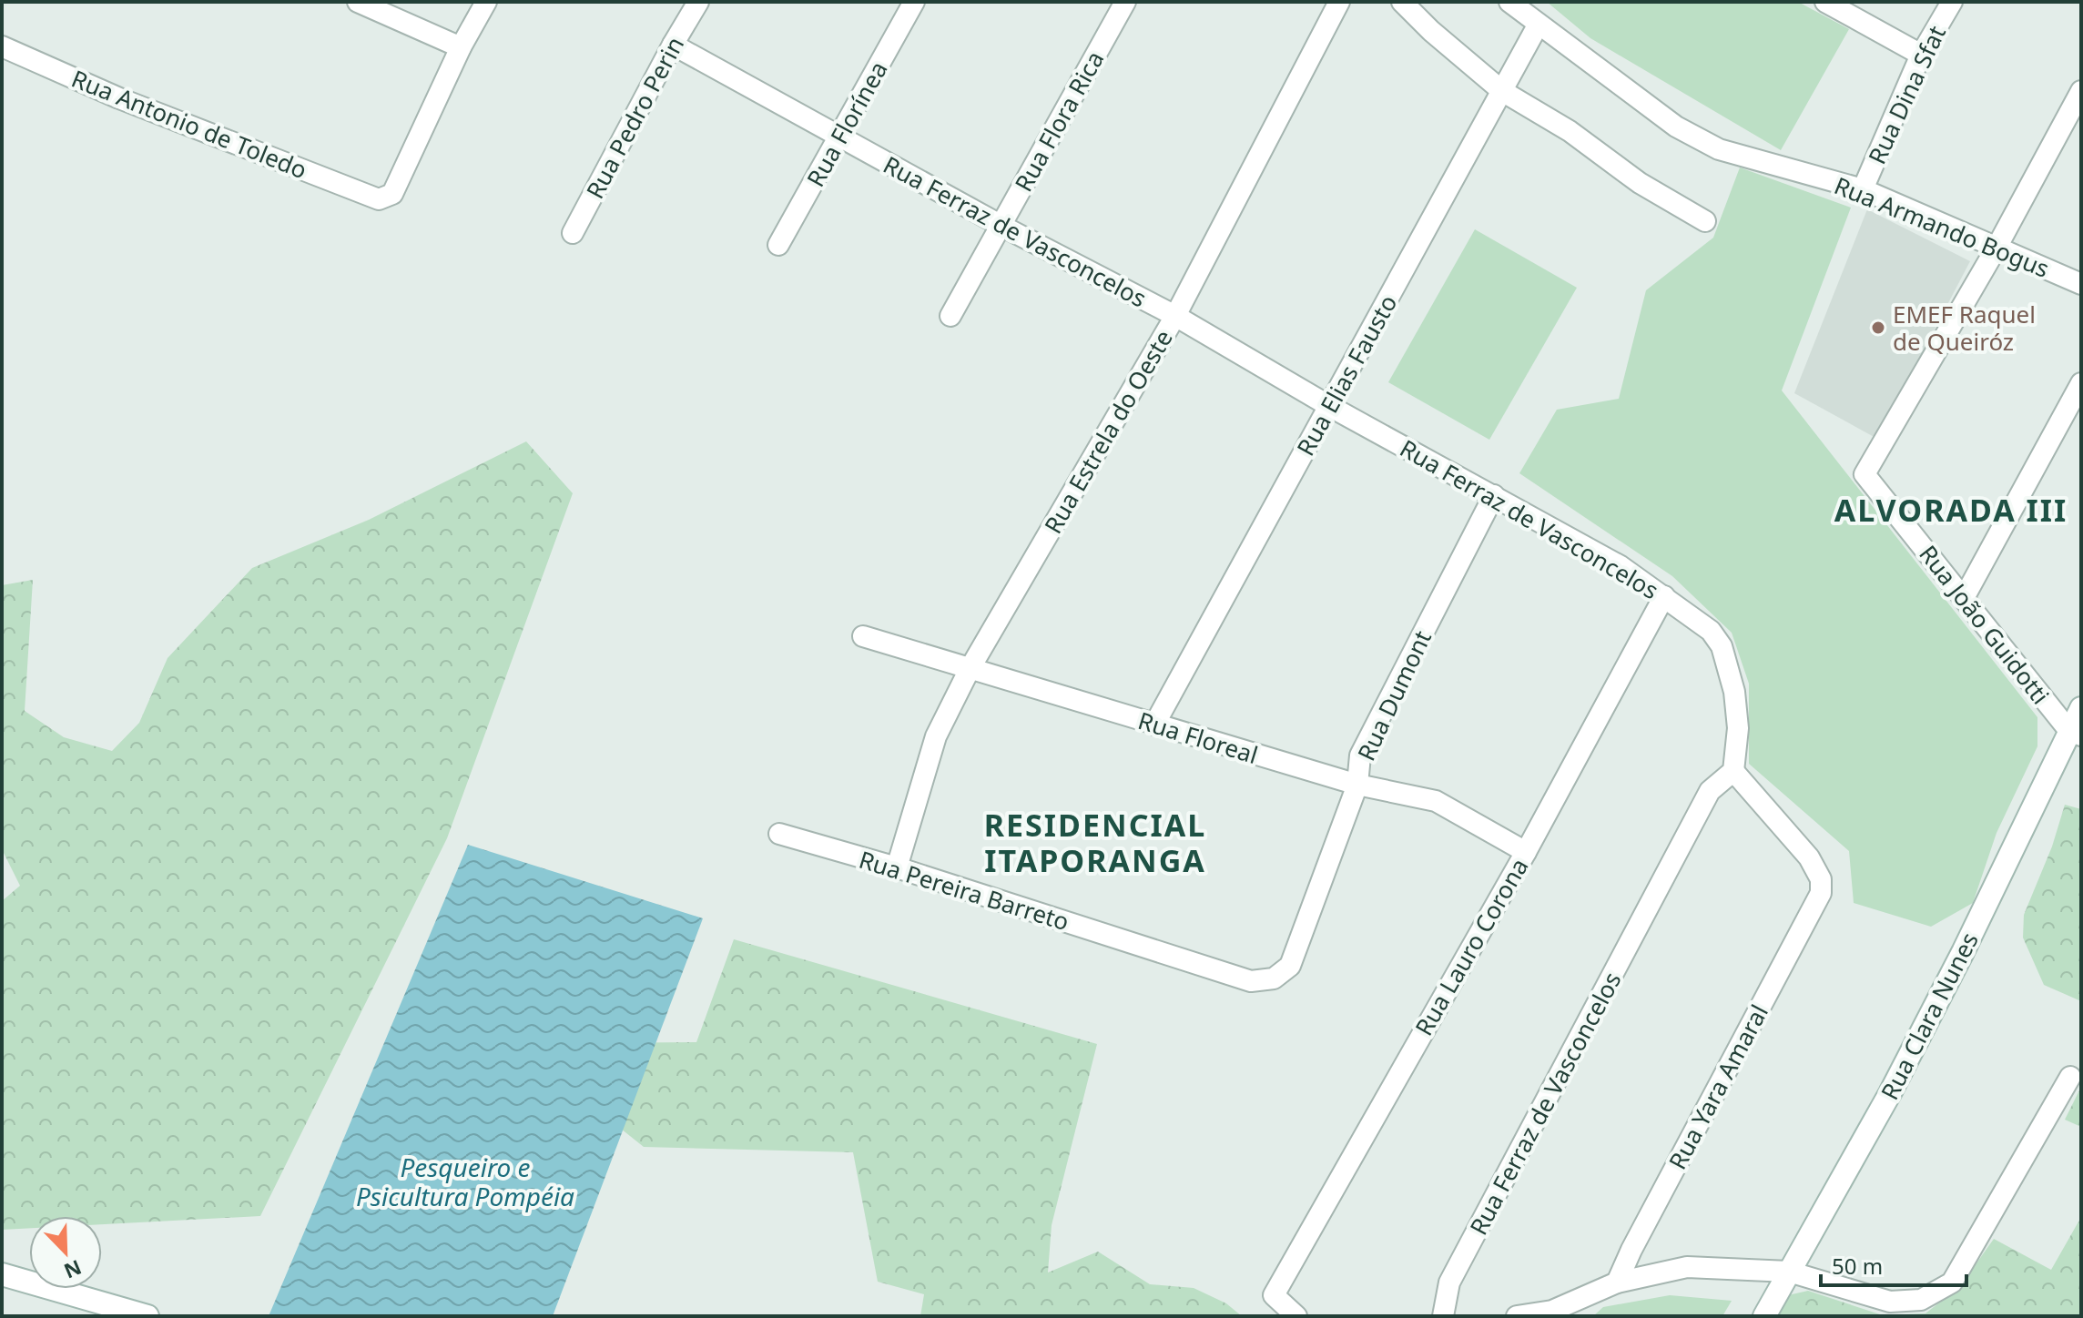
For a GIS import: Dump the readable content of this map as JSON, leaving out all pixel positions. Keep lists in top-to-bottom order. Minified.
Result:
{"streets":{"street":["Rua Dina Sfat","Rua Pedro Perin","Rua Flora Rica","Rua Antonio de Toledo","Rua Florínea","Rua Armando Bogus","Rua Ferraz de Vasconcelos","Rua Elias Fausto","Rua Estrela do Oeste","Rua João Guidotti","Rua Dumont","Rua Floreal","Rua Pereira Barreto","Rua Lauro Corona","Rua Clara Nunes","Rua Yara Amaral"]},"crossings":[["Rua Dina Sfat","Rua Armando Bogus"],["Rua Pedro Perin","Rua Ferraz de Vasconcelos"],["Rua Flora Rica","Rua Ferraz de Vasconcelos"],["Rua Florínea","Rua Ferraz de Vasconcelos"],["Rua Armando Bogus","Rua Elias Fausto"],["Rua Armando Bogus","Rua João Guidotti"],["Rua Ferraz de Vasconcelos","Rua Elias Fausto"],["Rua Ferraz de Vasconcelos","Rua Estrela do Oeste"],["Rua Ferraz de Vasconcelos","Rua Dumont"],["Rua Ferraz de Vasconcelos","Rua Lauro Corona"],["Rua Ferraz de Vasconcelos","Rua Yara Amaral"],["Rua Elias Fausto","Rua Floreal"],["Rua Estrela do Oeste","Rua Floreal"],["Rua Estrela do Oeste","Rua Pereira Barreto"],["Rua João Guidotti","Rua Clara Nunes"],["Rua Dumont","Rua Floreal"],["Rua Dumont","Rua Pereira Barreto"],["Rua Floreal","Rua Lauro Corona"]],"districts":["ALVORADA III","RESIDENCIAL ITAPORANGA"],"water":["Pesqueiro e Psicultura Pompéia"],"places":["EMEF Raquel de Queiróz"],"scale_bar":"50 m","north":"bottom right"}
